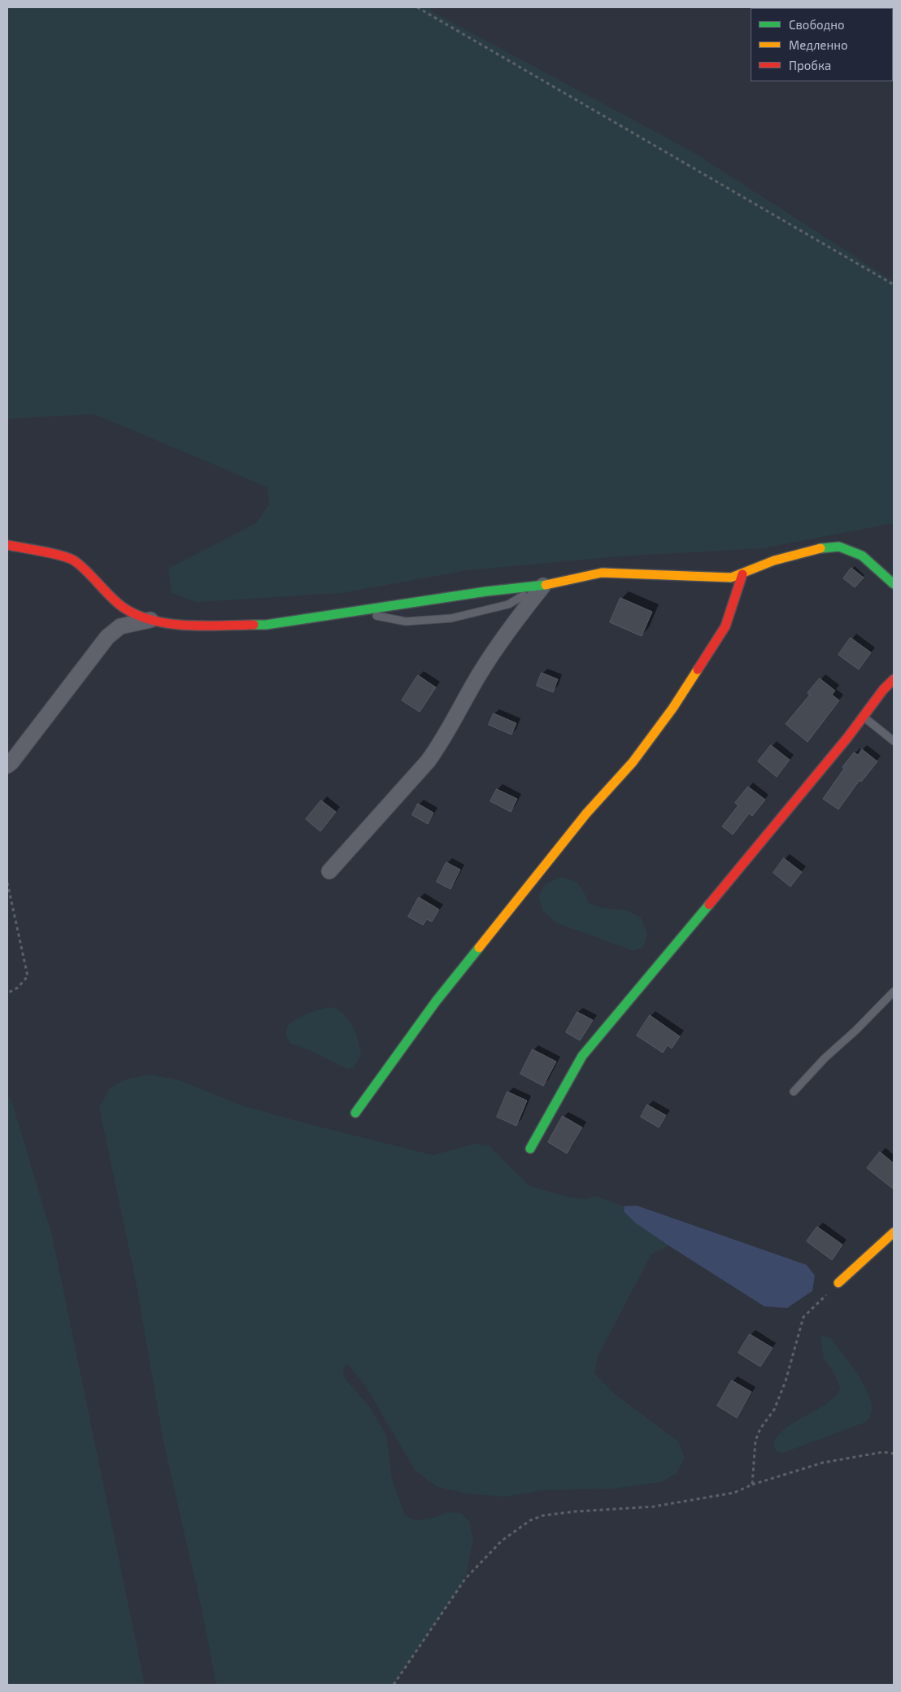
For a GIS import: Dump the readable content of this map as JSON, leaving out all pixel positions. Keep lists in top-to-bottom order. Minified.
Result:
{"legend":["Свободно","Медленно","Пробка"]}
